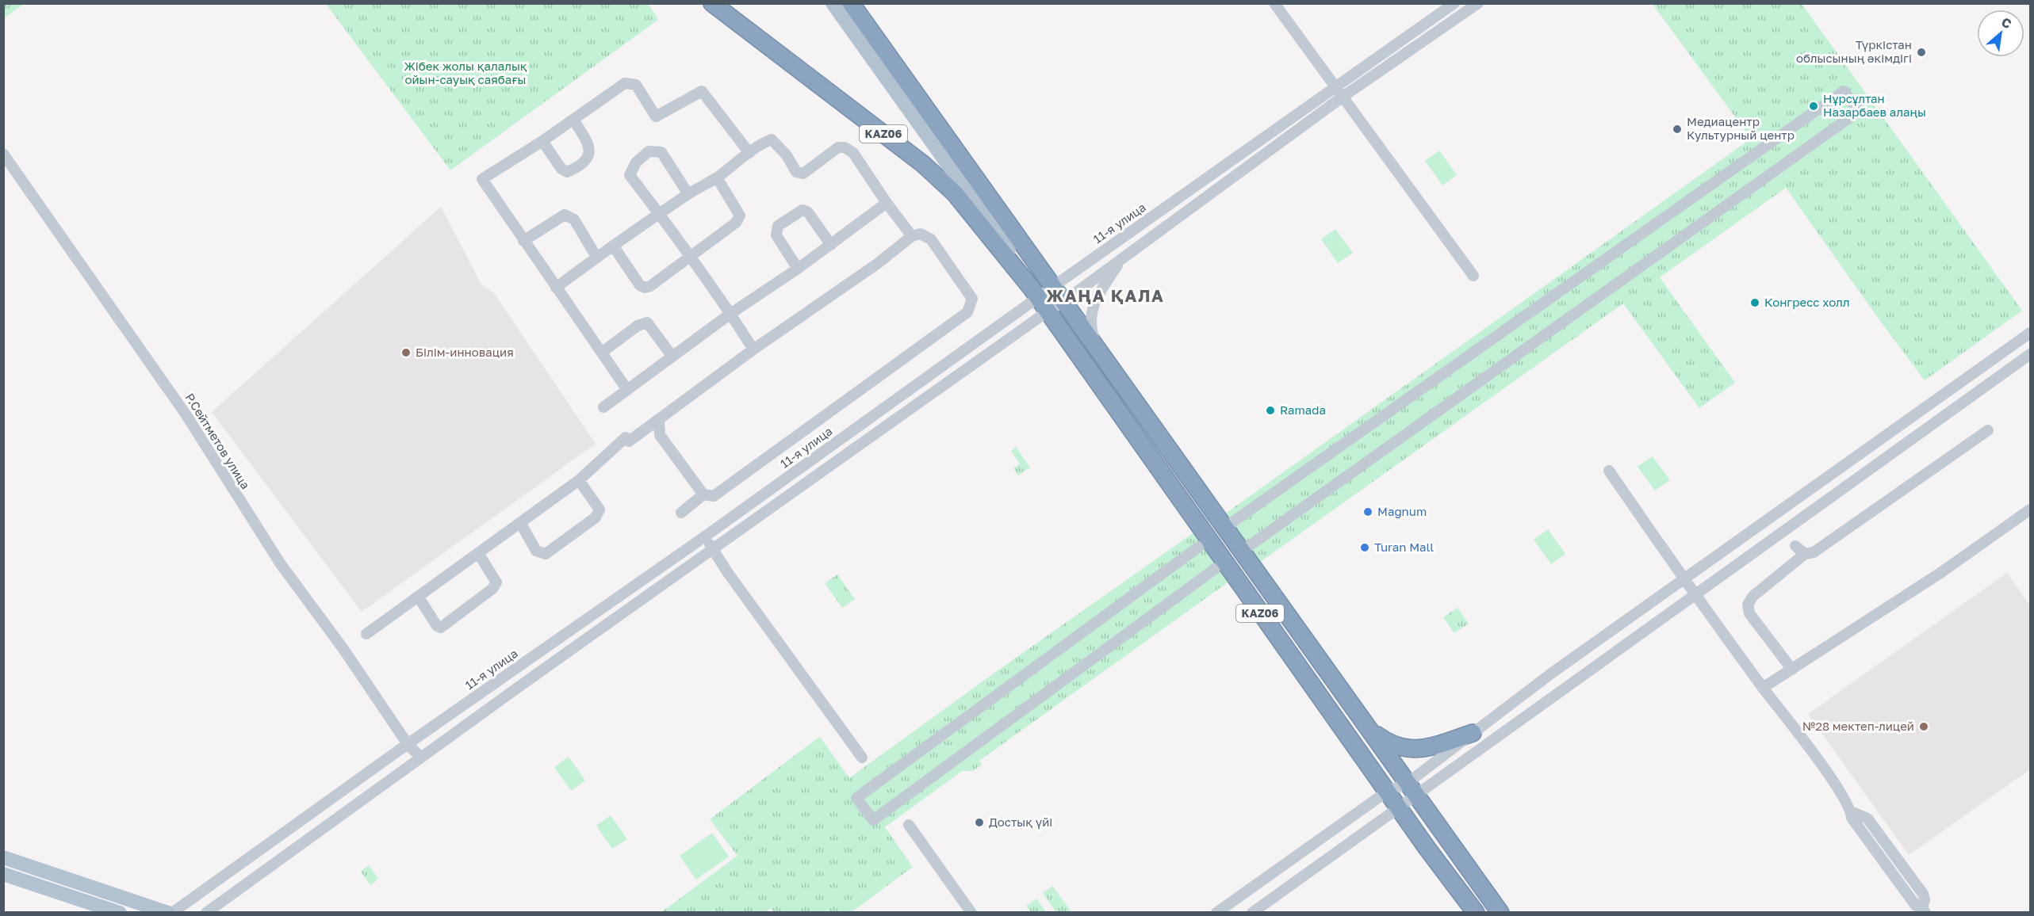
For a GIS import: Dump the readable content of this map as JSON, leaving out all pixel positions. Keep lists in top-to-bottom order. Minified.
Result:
{"streets":{"highway":["KАZ06"],"street":["11-я улица","Р.Сейтметов улица"]},"crossings":[["KАZ06","11-я улица"],["11-я улица","Р.Сейтметов улица"]],"districts":["ЖАҢА ҚАЛА"],"parks":["Жібек жолы қалалық ойын-сауық саябағы"],"places":["Түркістан облысының әкімдігі","Нұрсұлтан Назарбаев алаңы","Медиацентр Культурный центр","Конгресс холл","Білім-инновация","Ramada","Magnum","Turan Mall","№28 мектеп-лицей","Достық үйі"],"north":"top right"}
